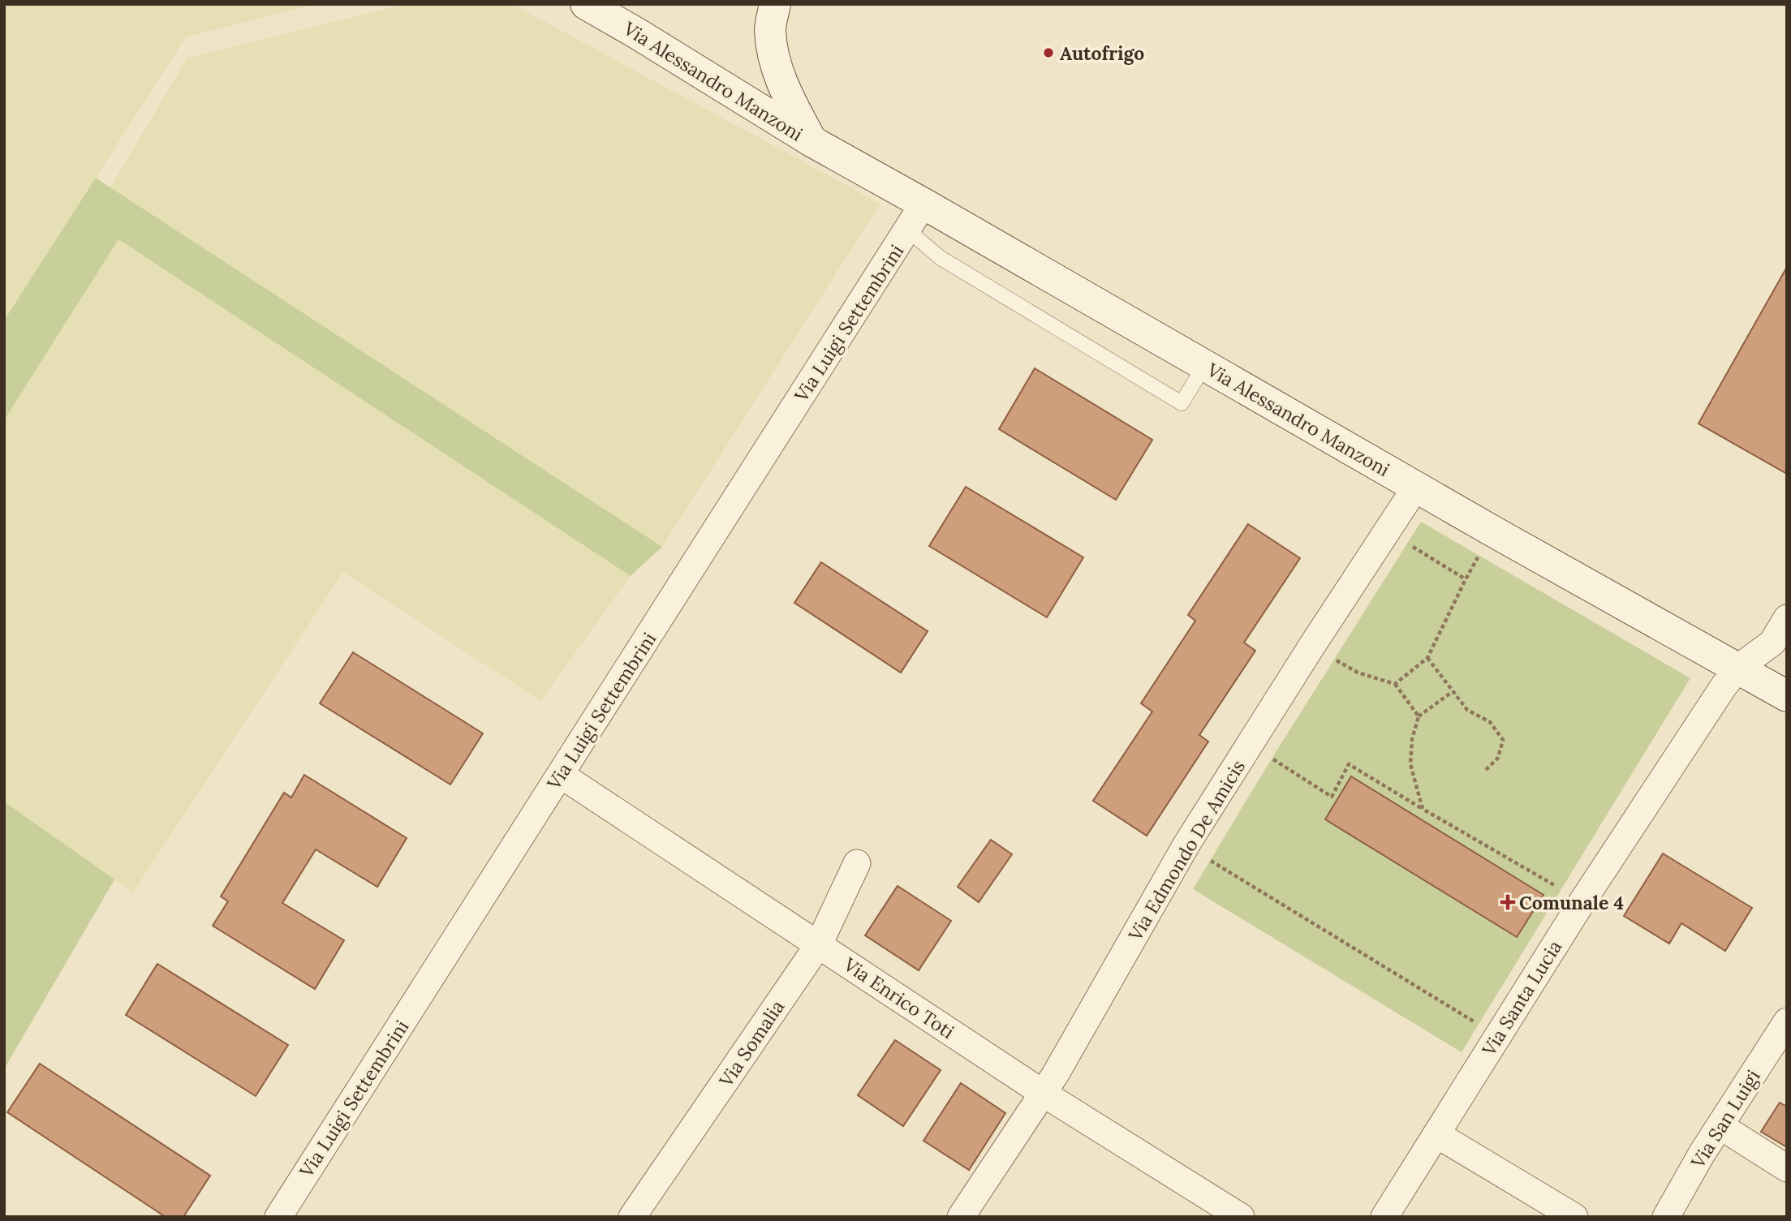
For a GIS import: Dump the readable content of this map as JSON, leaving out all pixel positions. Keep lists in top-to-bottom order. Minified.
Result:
{"streets":{"main road":["Via Alessandro Manzoni"],"street":["Via Luigi Settembrini","Via Edmondo De Amicis","Via Enrico Toti","Via Santa Lucia","Via Somalia","Via San Luigi"]},"crossings":[["Via Alessandro Manzoni","Via Luigi Settembrini"],["Via Alessandro Manzoni","Via Edmondo De Amicis"],["Via Alessandro Manzoni","Via Santa Lucia"],["Via Luigi Settembrini","Via Enrico Toti"],["Via Edmondo De Amicis","Via Enrico Toti"],["Via Enrico Toti","Via Somalia"]],"places":{"other":["Autofrigo"],"health":["Comunale 4"]}}
